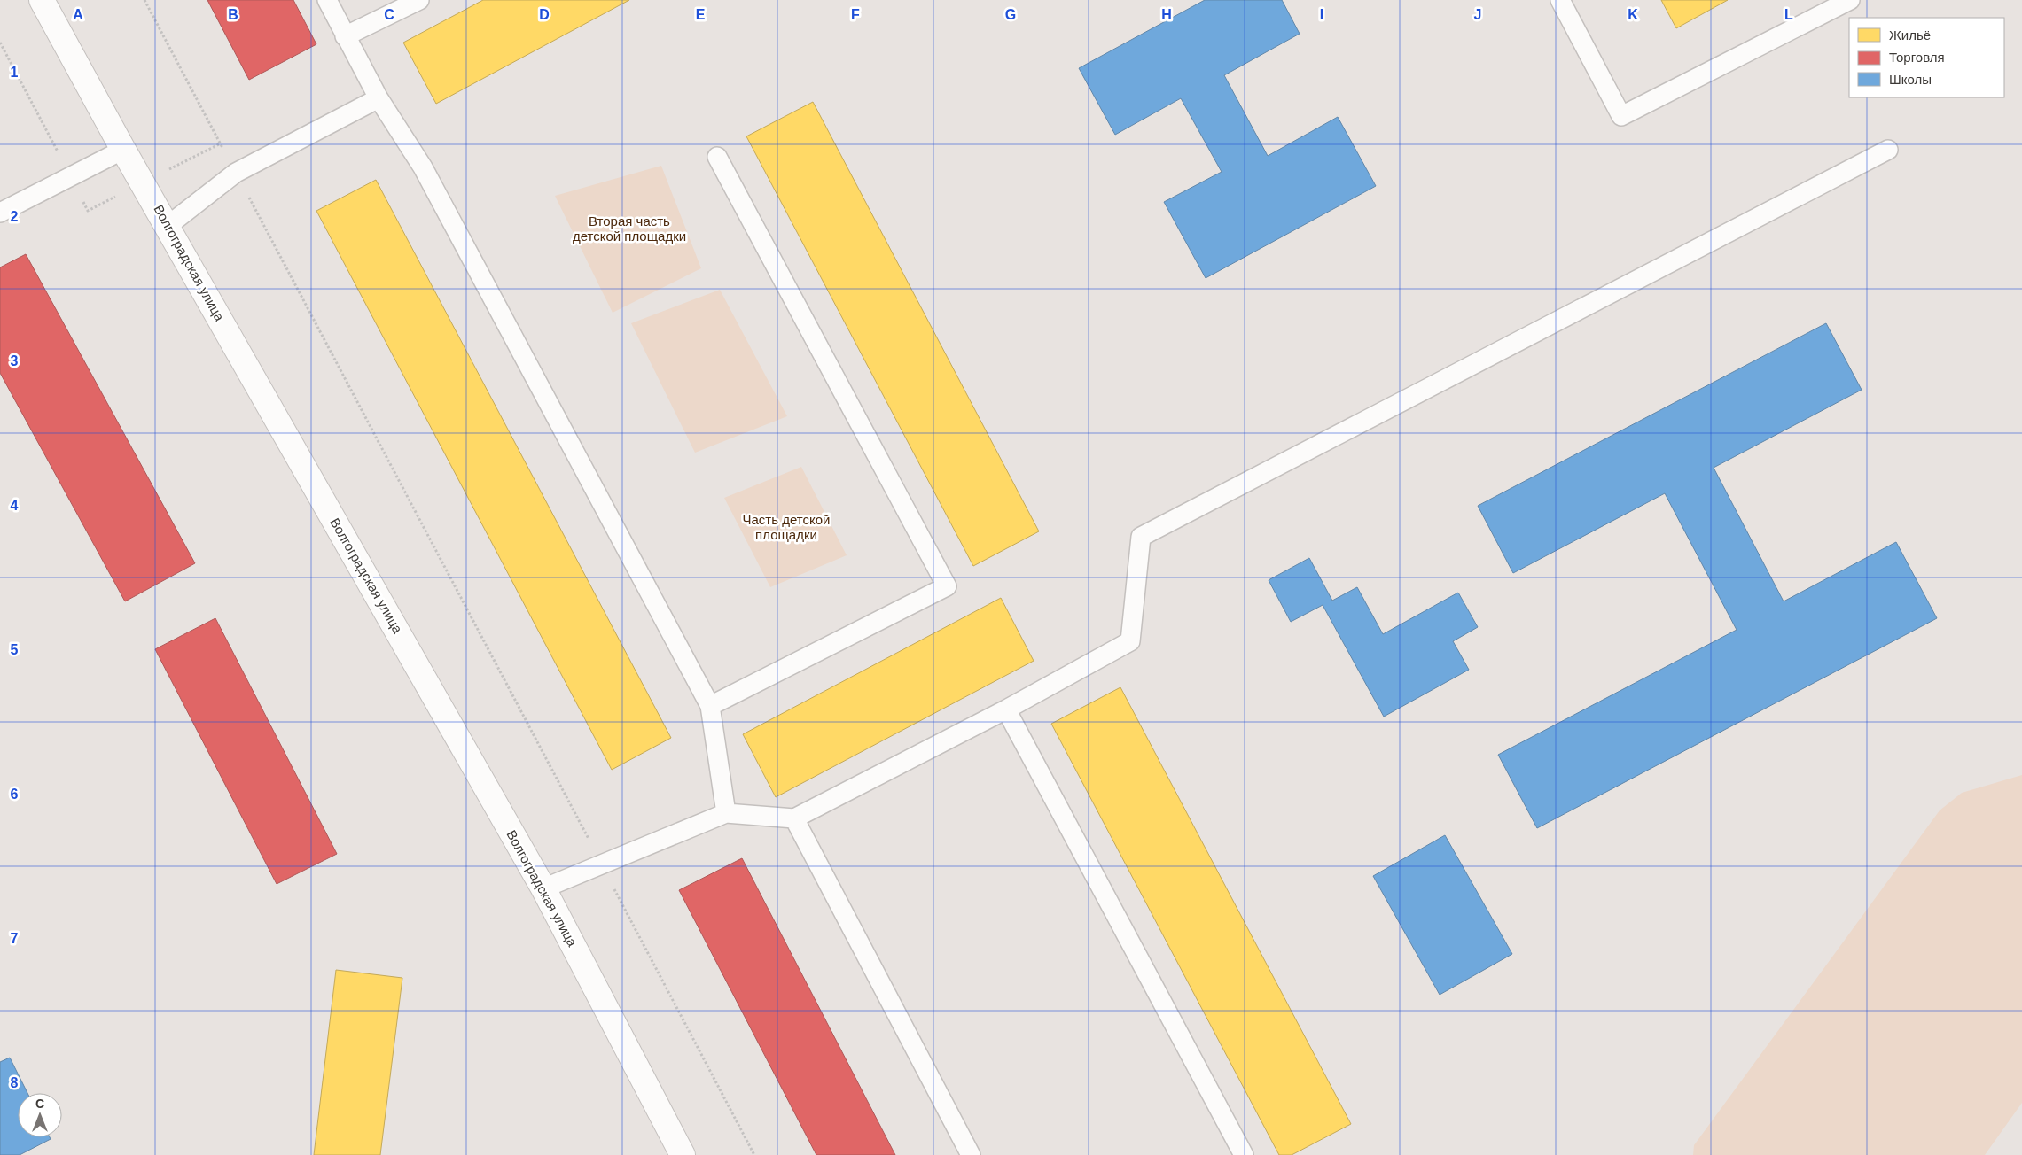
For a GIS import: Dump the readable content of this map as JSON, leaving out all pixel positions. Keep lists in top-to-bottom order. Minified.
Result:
{"streets":{"main road":["Волгоградская улица"]},"parks":["Вторая часть детской площадки","Часть детской площадки"],"legend":["Жильё","Торговля","Школы"],"north":"top","grid":{"columns":["A","B","C","D","E","F","G","H","I","J","K","L"],"rows":["1","2","3","4","5","6","7","8"]}}
